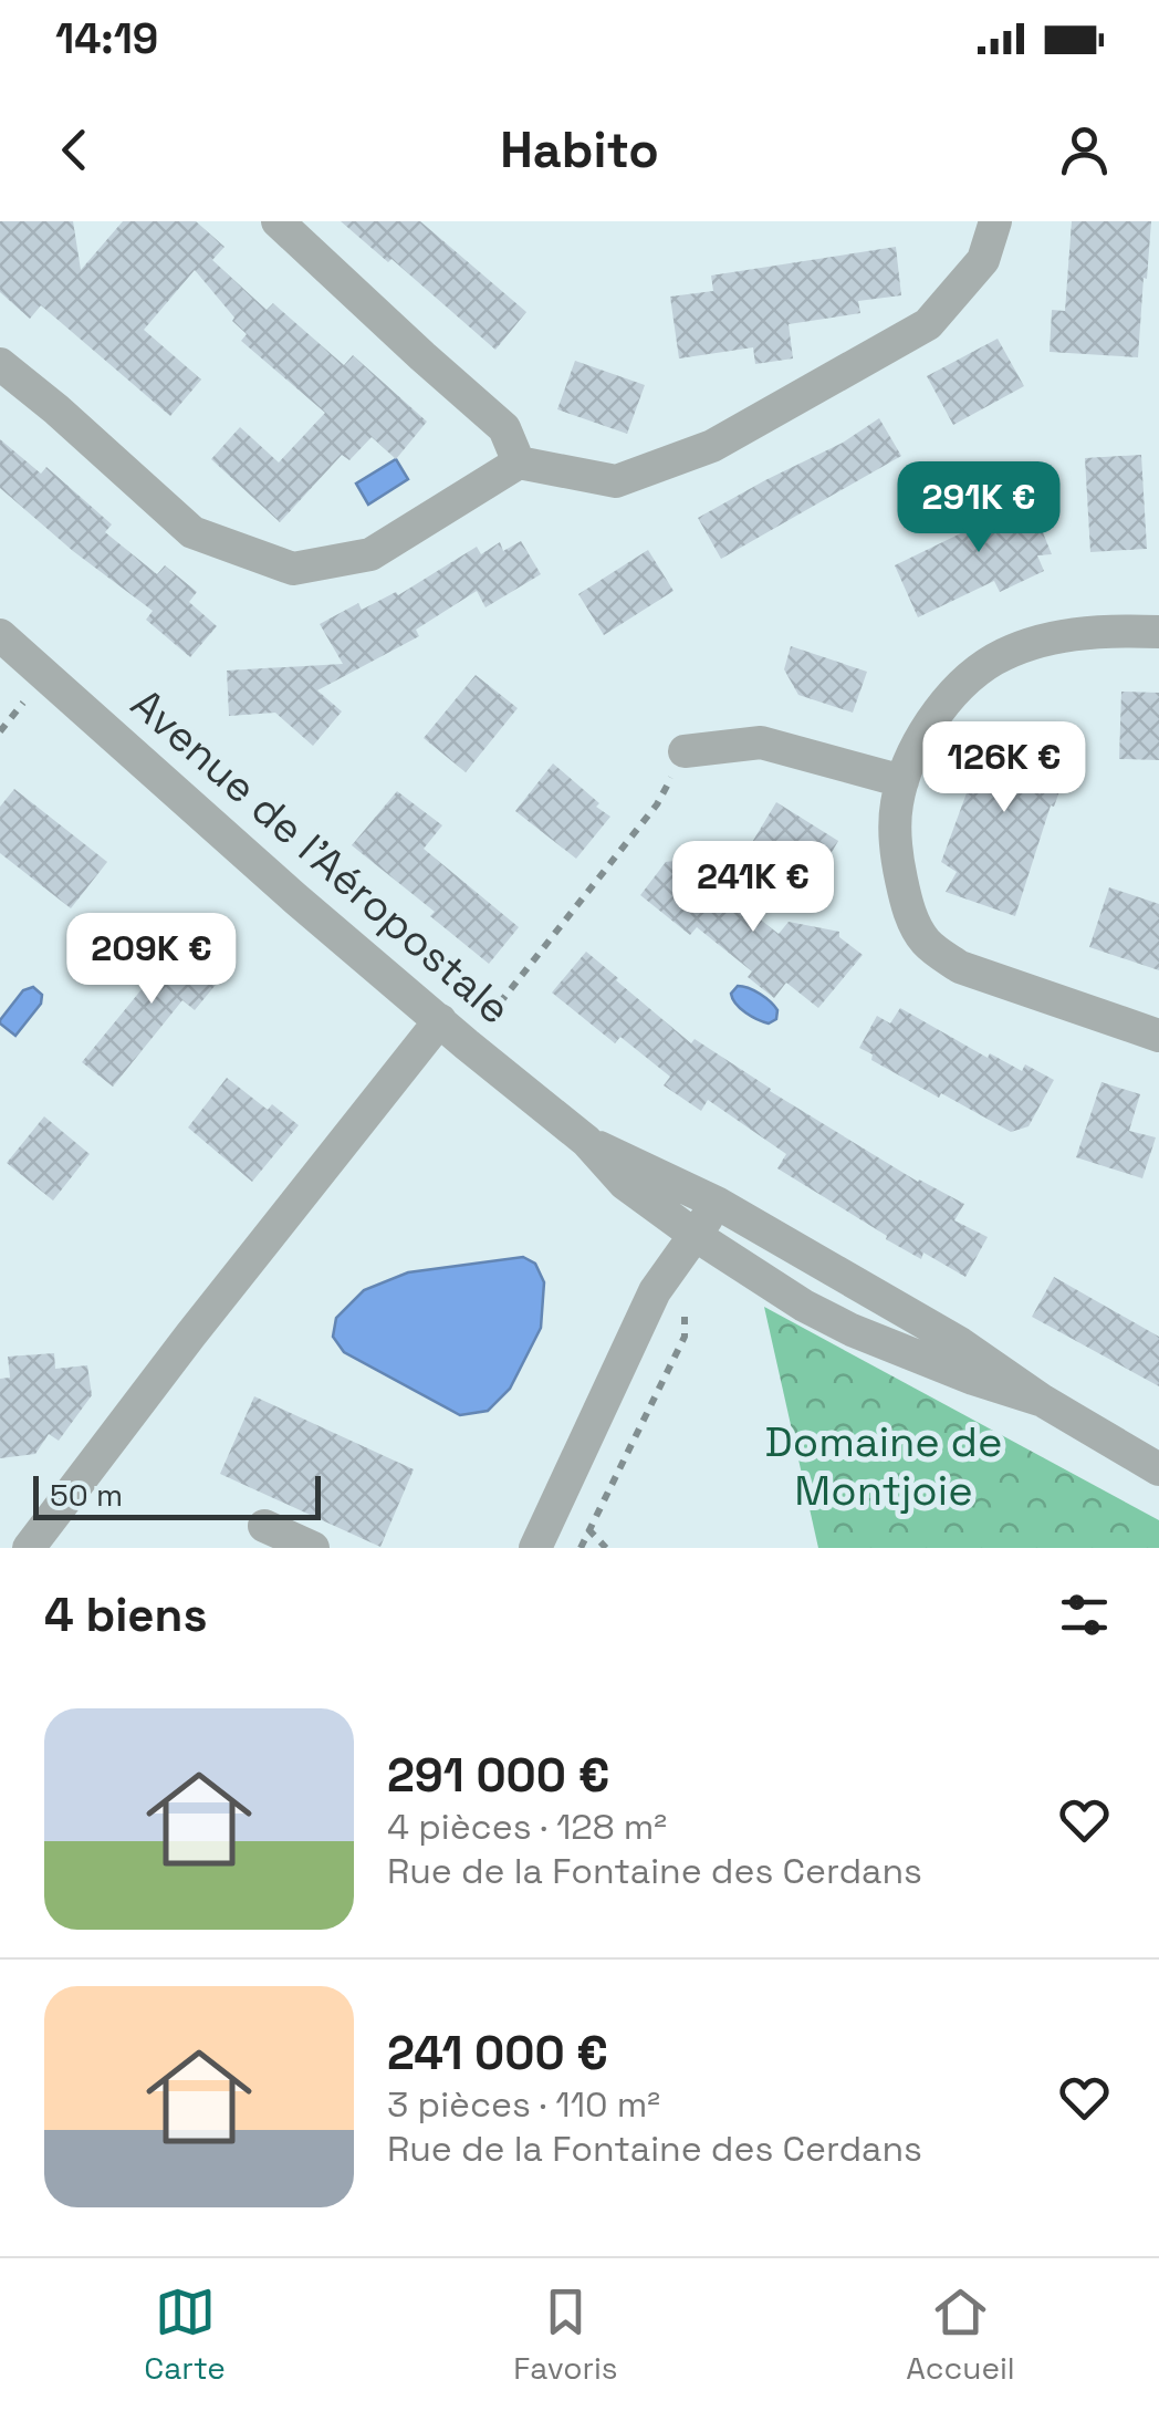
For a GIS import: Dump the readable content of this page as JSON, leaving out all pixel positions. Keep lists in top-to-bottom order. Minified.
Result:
{"streets":{"street":["Avenue de l'Aéropostale"]},"parks":["Domaine de Montjoie"],"scale_bar":"50 m","page":{"status":"14:19","header":"Habito","price":["291K €","126K €","241K €","209K €"],"scale":"50 m","heading":"4 biens","list":[{"name":"291 000 €","note":"4 pièces · 128 m² · Rue de la Fontaine des Cerdans"},{"name":"241 000 €","note":"3 pièces · 110 m² · Rue de la Fontaine des Cerdans"}],"tabs":["Carte","Favoris","Accueil"]}}
